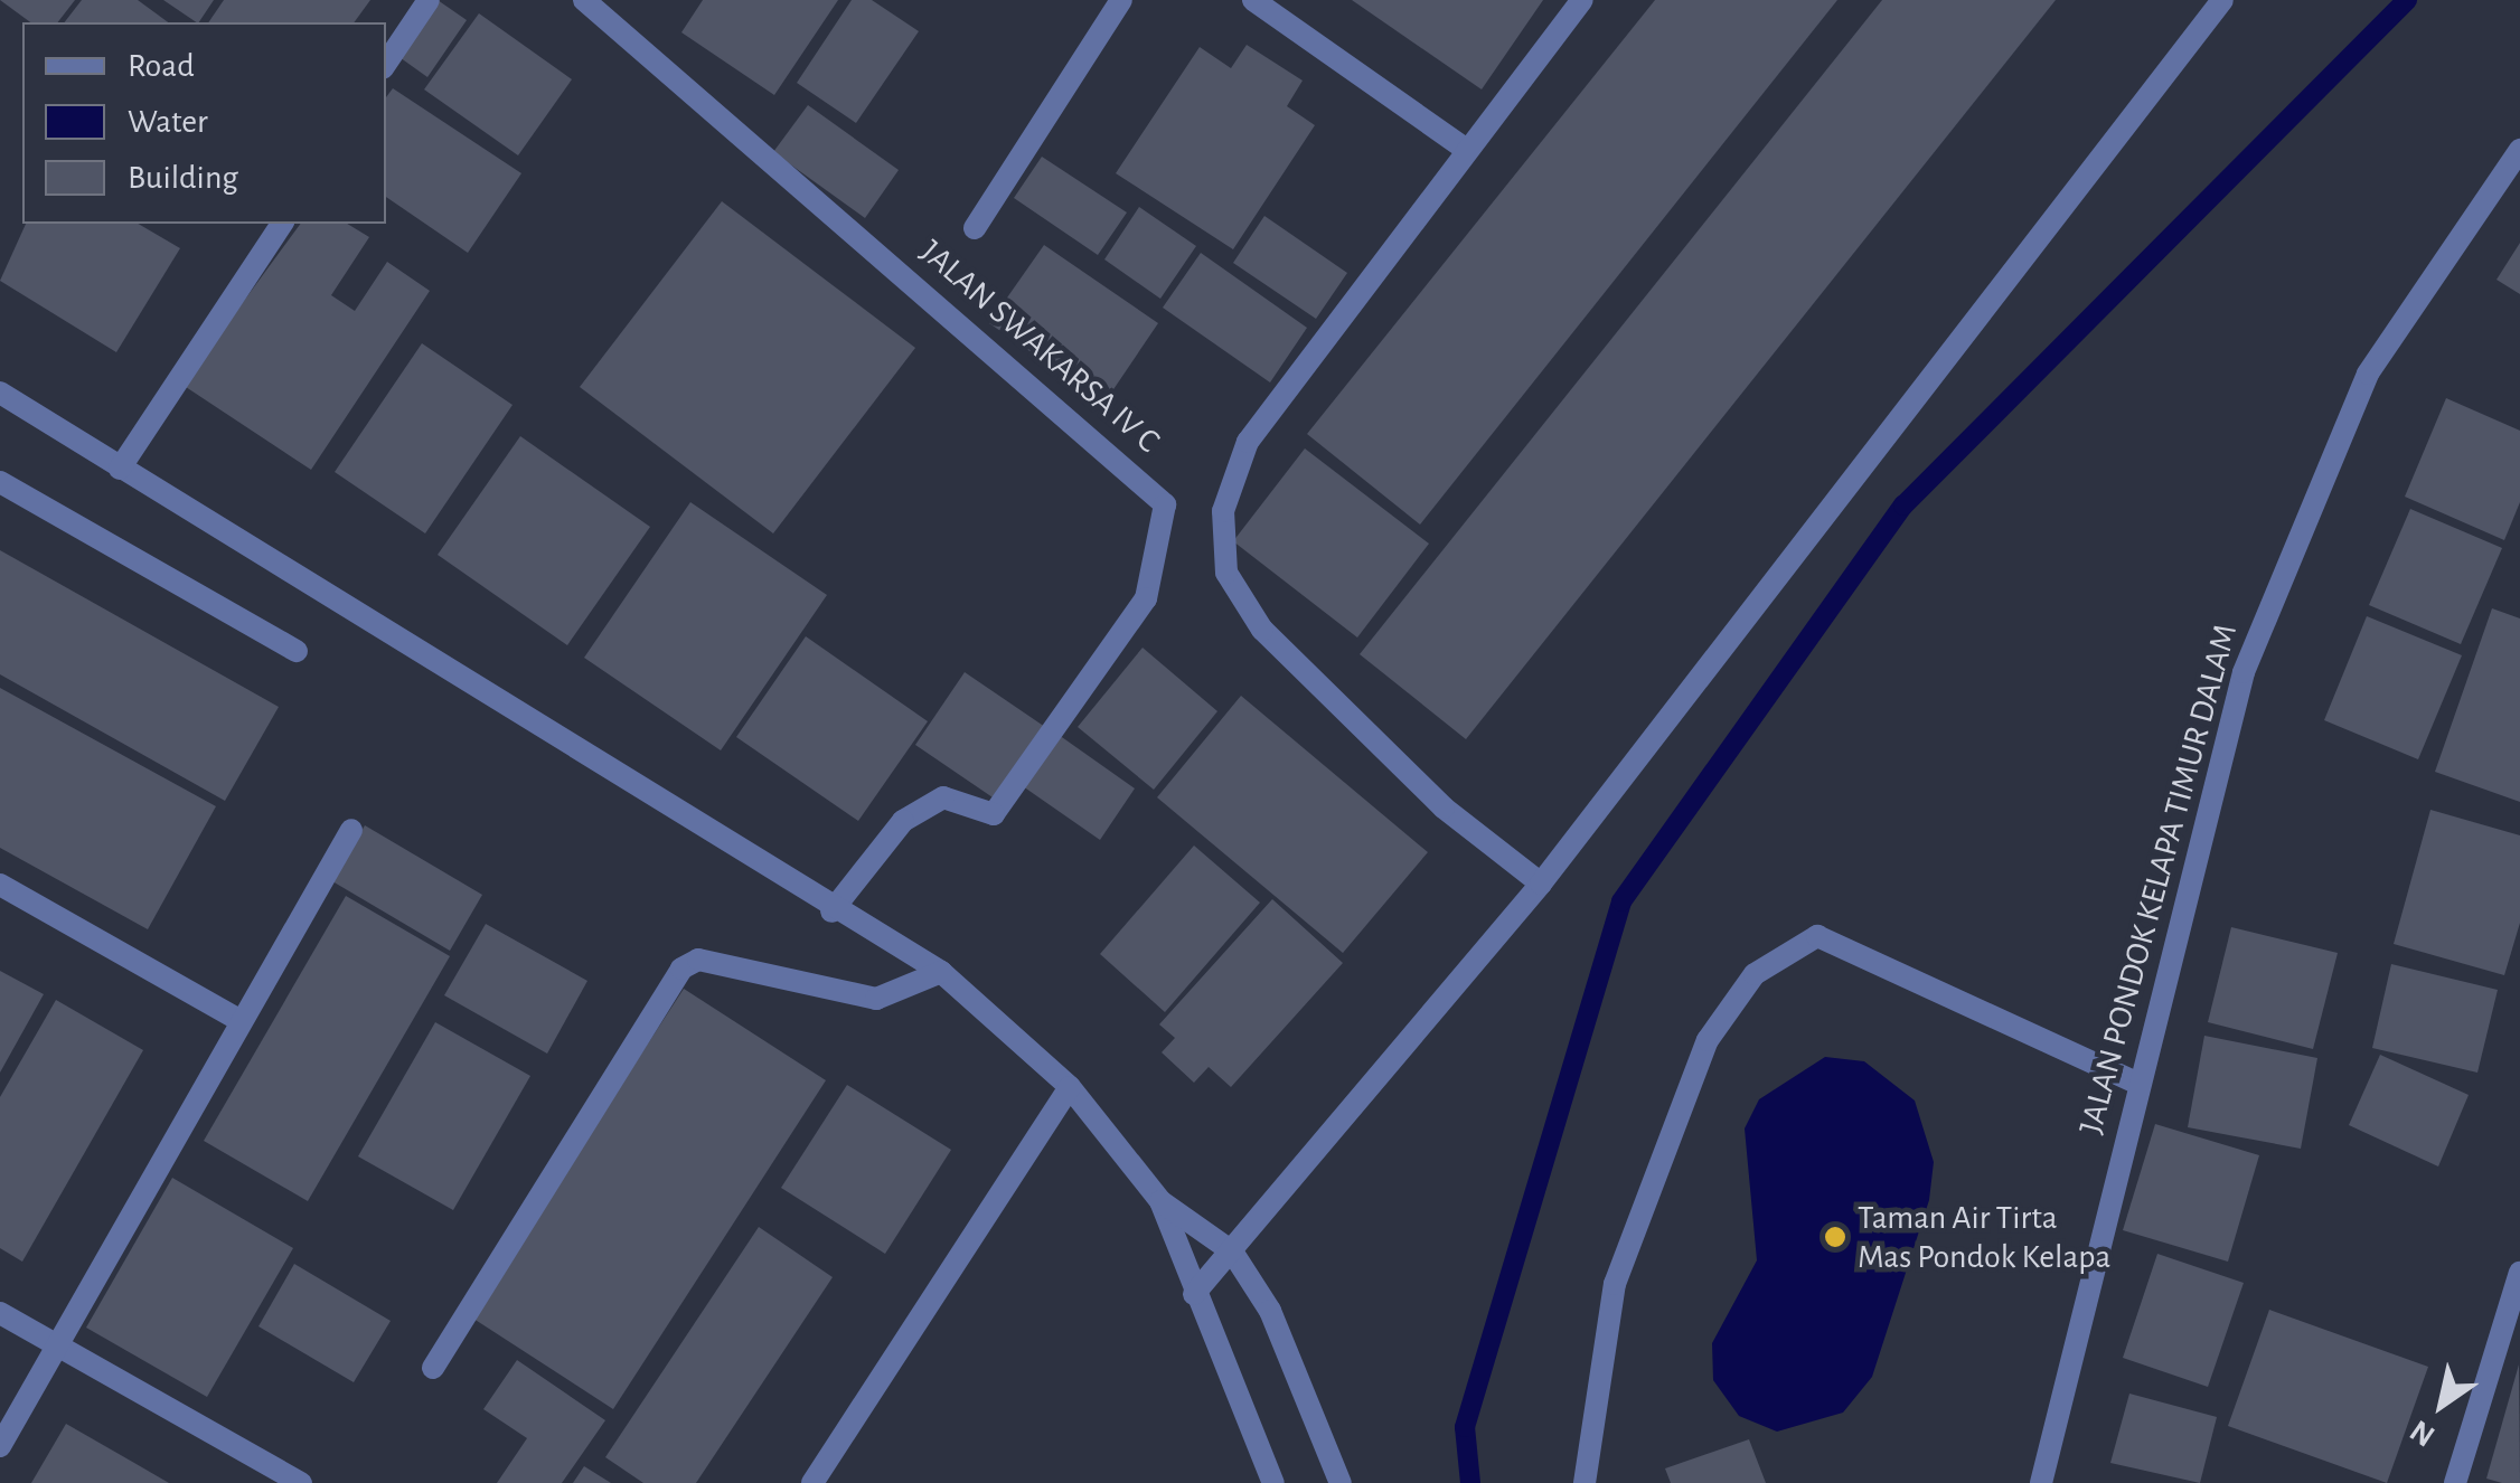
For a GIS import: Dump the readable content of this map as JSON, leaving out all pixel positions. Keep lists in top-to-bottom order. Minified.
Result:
{"streets":{"street":["JALAN SWAKARSA IV C","JALAN PONDOK KELAPA TIMUR DALAM"]},"places":["Taman Air Tirta Mas Pondok Kelapa"],"legend":["Road","Water","Building"],"north":"bottom left"}
